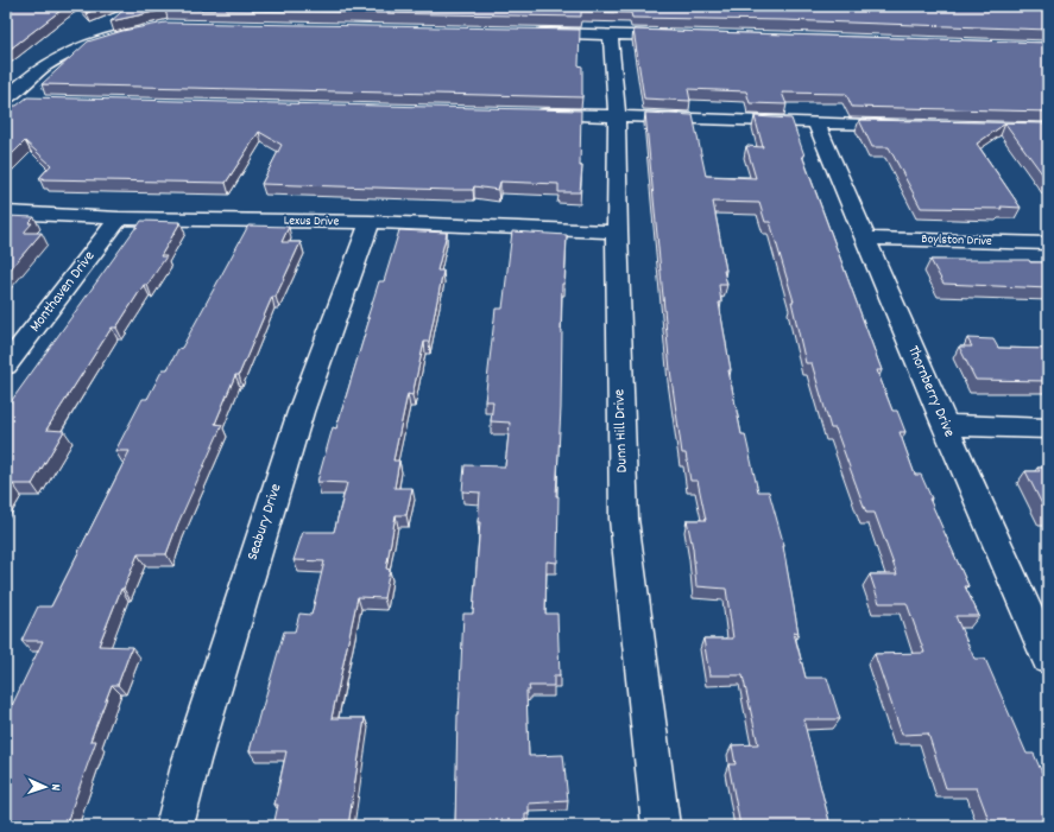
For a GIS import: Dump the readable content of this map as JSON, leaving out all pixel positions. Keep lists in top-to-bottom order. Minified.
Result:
{"streets":{"street":["Lexus Drive","Boylston Drive","Monthaven Drive","Thornberry Drive","Dunn Hill Drive","Seabury Drive"]},"crossings":[["Lexus Drive","Monthaven Drive"],["Lexus Drive","Dunn Hill Drive"],["Lexus Drive","Seabury Drive"],["Boylston Drive","Thornberry Drive"]],"north":"right"}
